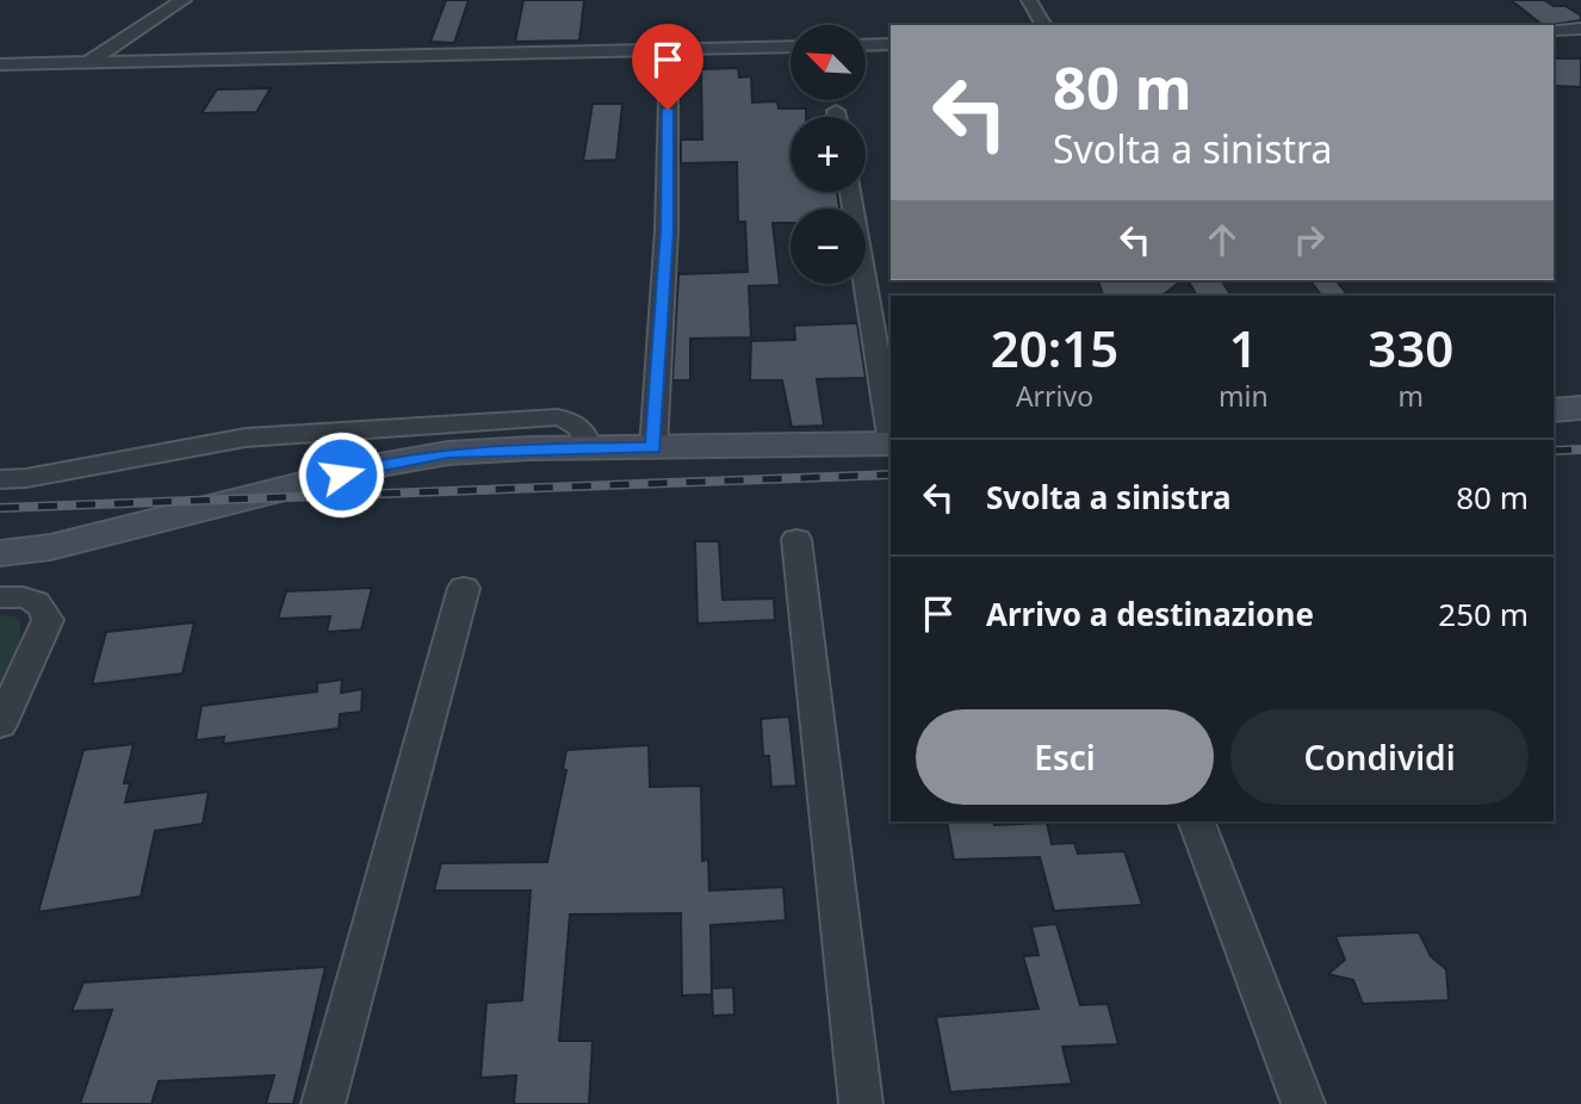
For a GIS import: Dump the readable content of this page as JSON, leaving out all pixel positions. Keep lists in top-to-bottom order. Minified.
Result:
{"north":"top left","page":{"map_buttons":["+","−"],"turn":["80 m","Svolta a sinistra"],"eta":["20:15","Arrivo","1","min","330","m"],"list":[{"name":"Svolta a sinistra","value":"80 m"},{"name":"Arrivo a destinazione","value":"250 m"}],"buttons":["Esci","Condividi"]}}
